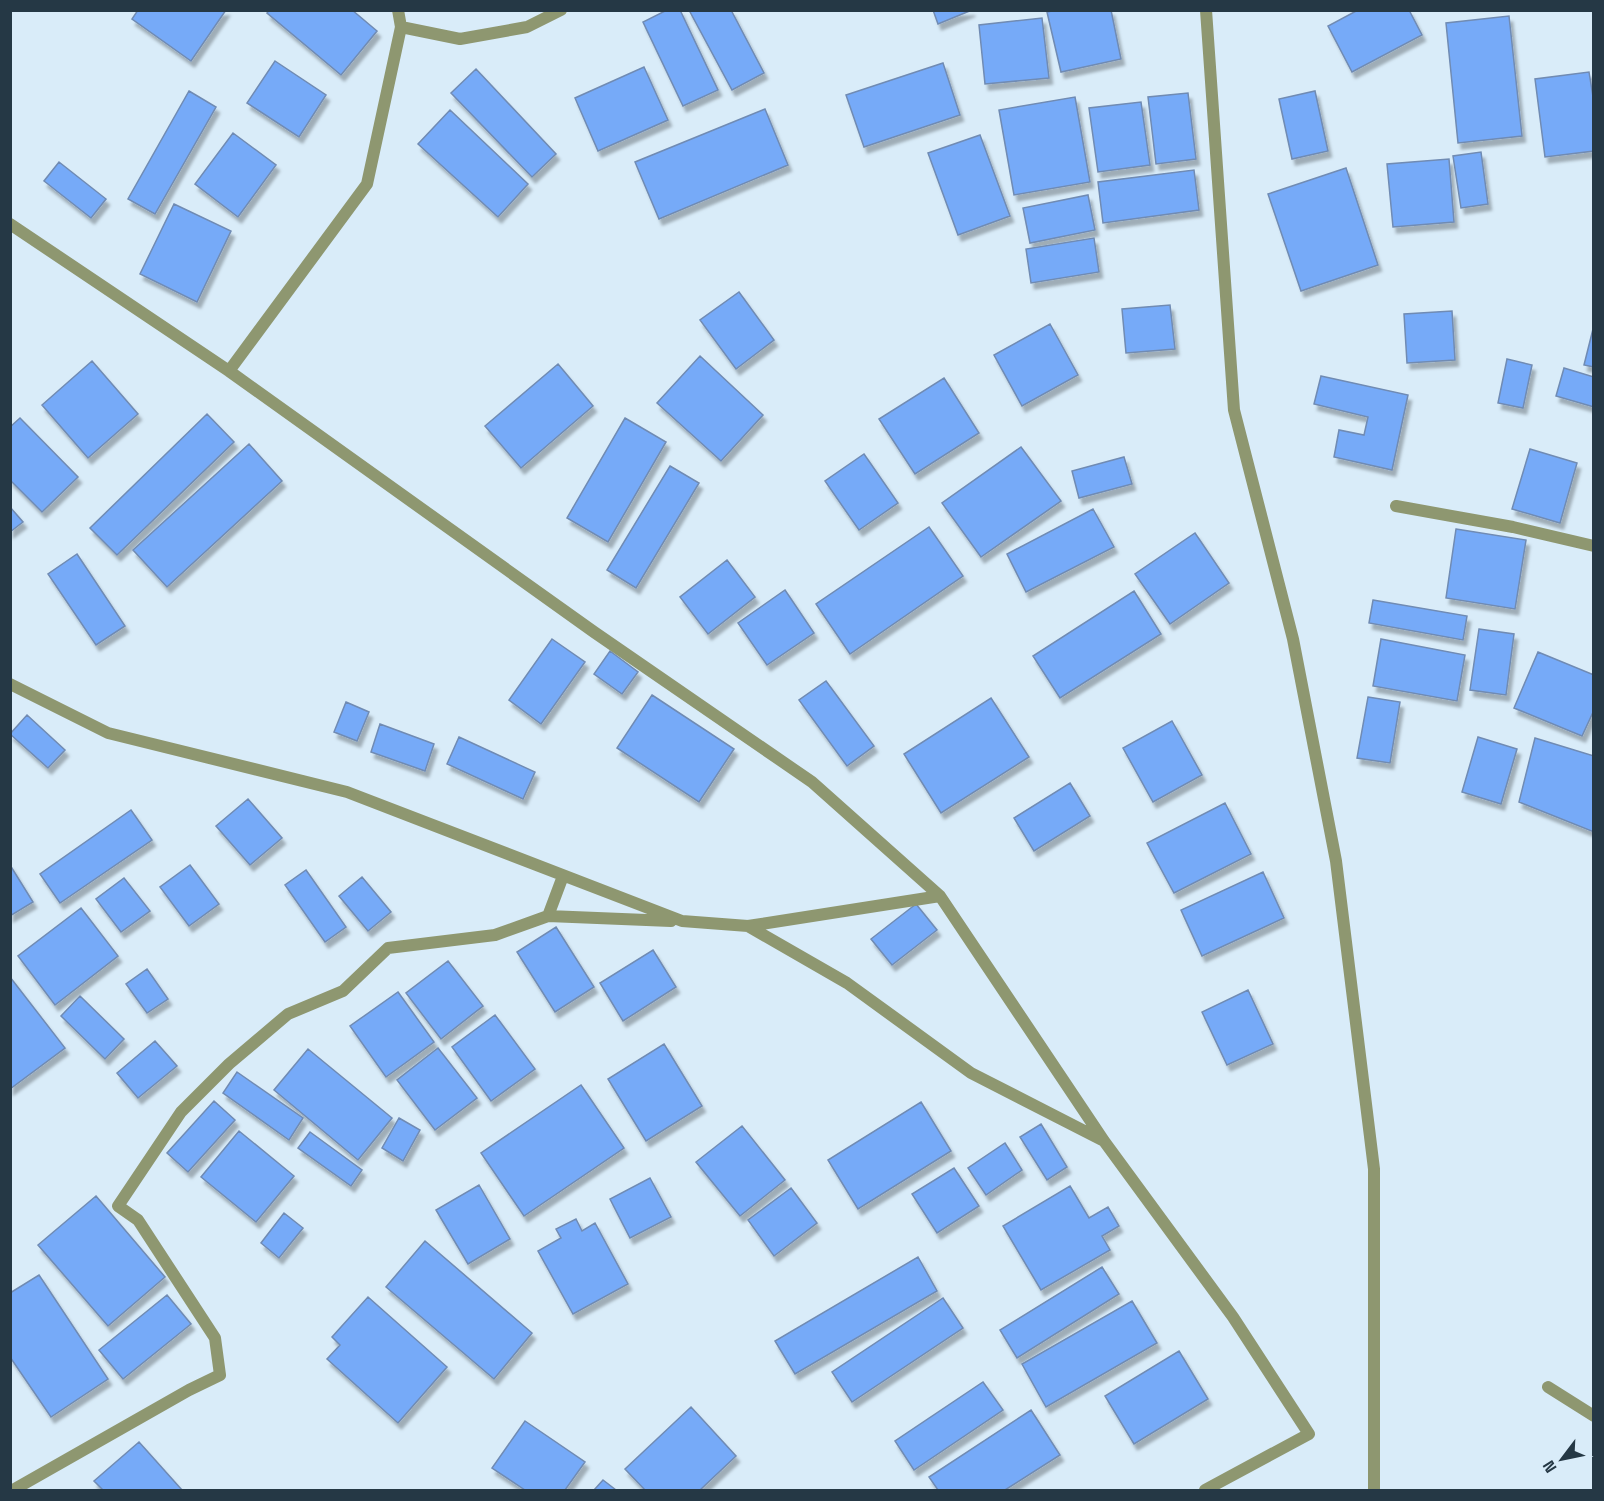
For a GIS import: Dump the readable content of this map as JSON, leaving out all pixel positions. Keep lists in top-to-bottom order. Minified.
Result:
{"north":"bottom left"}
